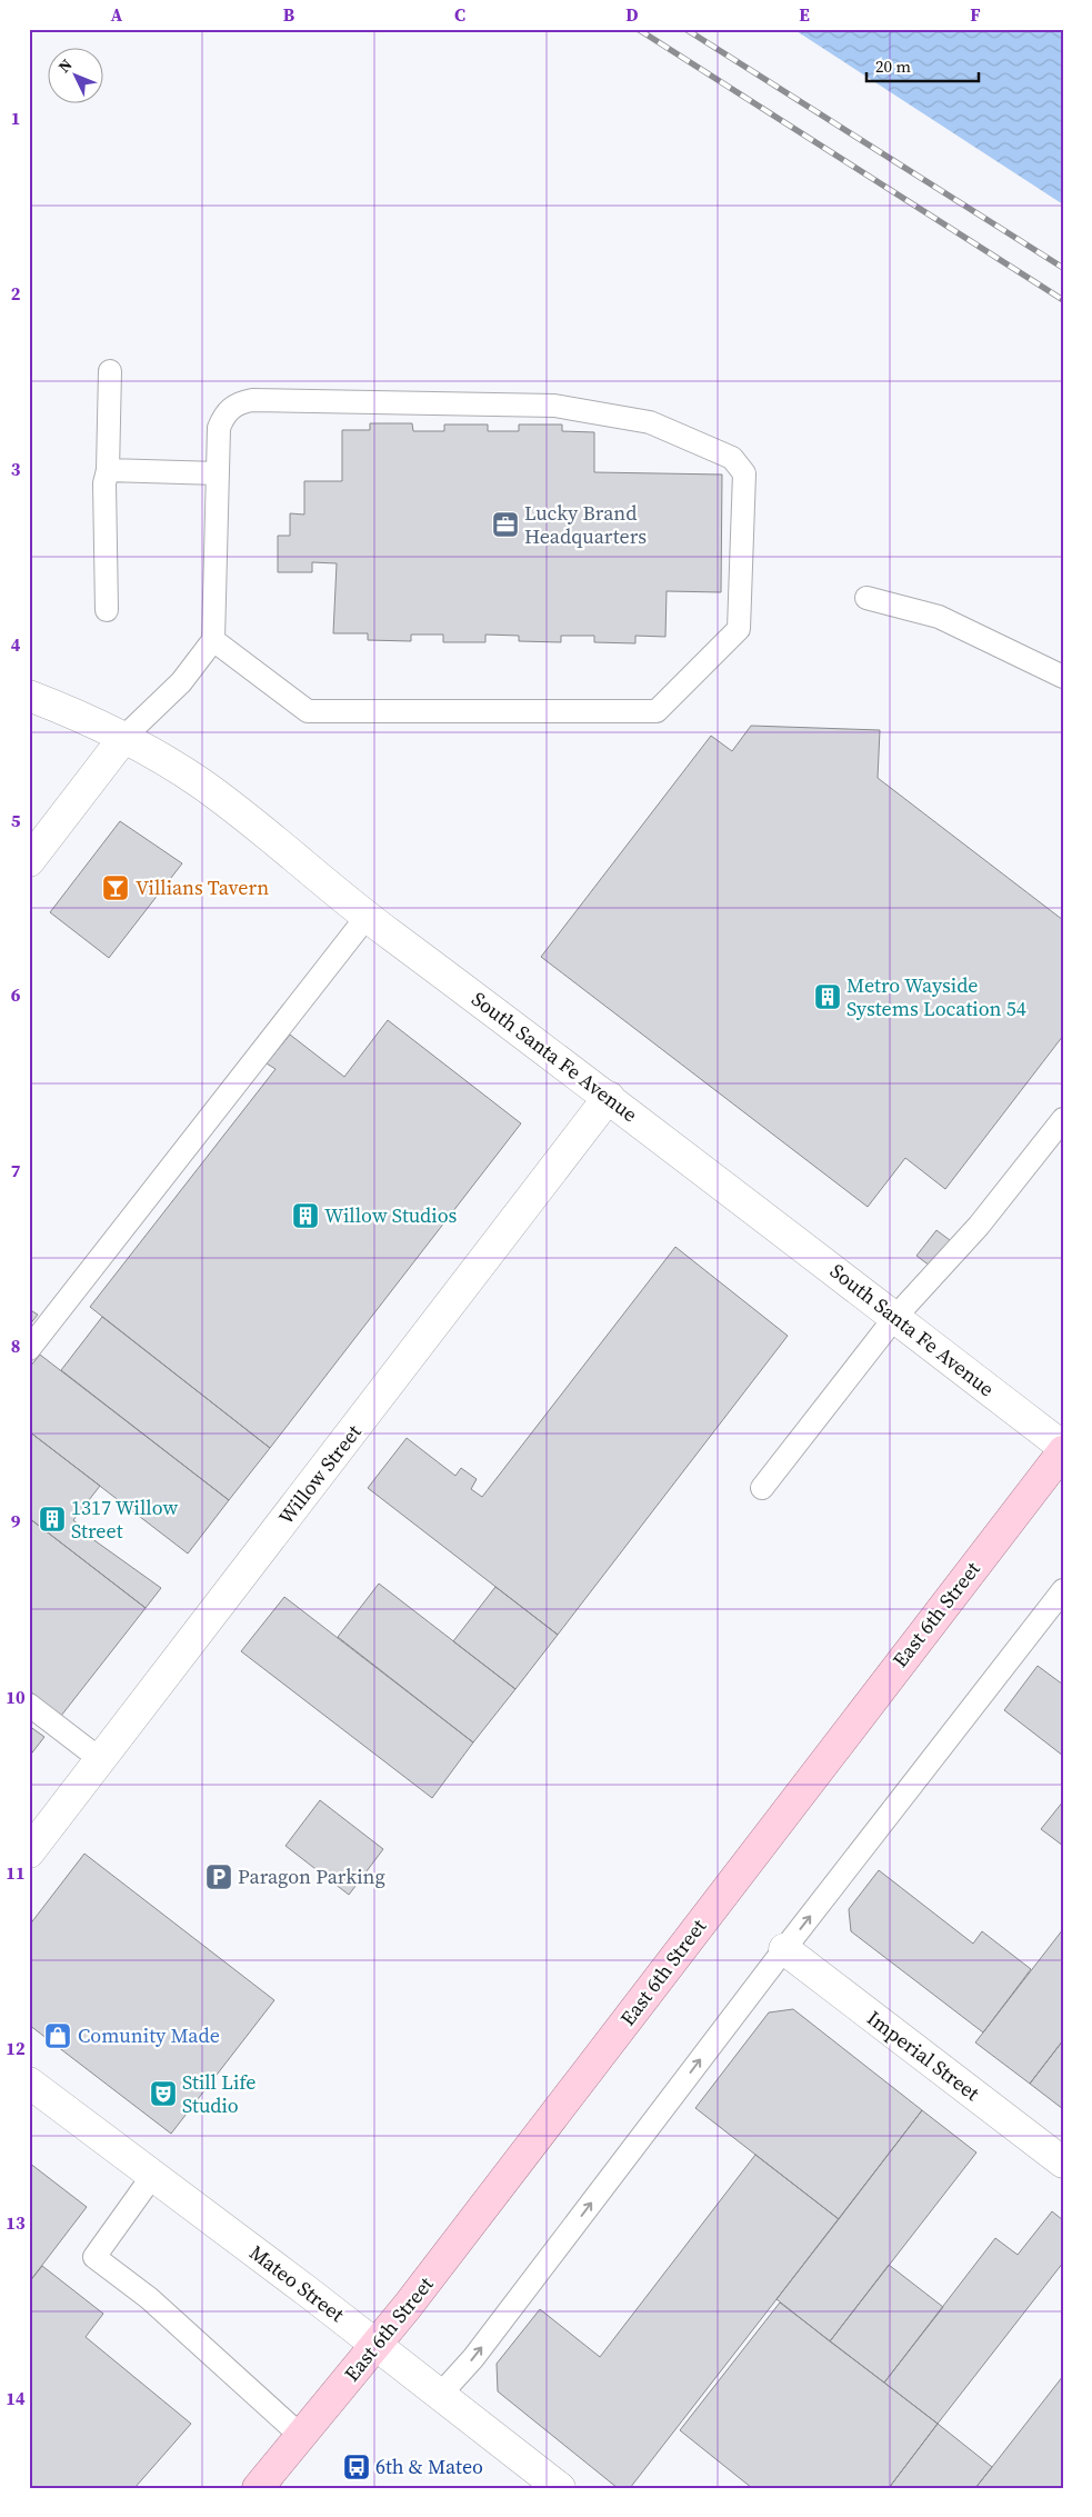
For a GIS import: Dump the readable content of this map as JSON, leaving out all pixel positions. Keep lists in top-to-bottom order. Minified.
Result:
{"streets":{"main road":["East 6th Street"],"street":["South Santa Fe Avenue","Willow Street","Imperial Street","Mateo Street"]},"crossings":[["South Santa Fe Avenue","Willow Street"],["East 6th Street","Mateo Street"]],"places":{"office":["Lucky Brand Headquarters"],"bar":["Villians Tavern"],"building":["Metro Wayside Systems Location 54","Willow Studios","1317 Willow Street"],"parking":["Paragon Parking"],"shop":["Comunity Made"],"theatre":["Still Life Studio"],"bus stop":["6th & Mateo"]},"scale_bar":"20 m","north":"top left","grid":{"columns":["A","B","C","D","E","F"],"rows":["1","2","3","4","5","6","7","8","9","10","11","12","13","14"]}}
